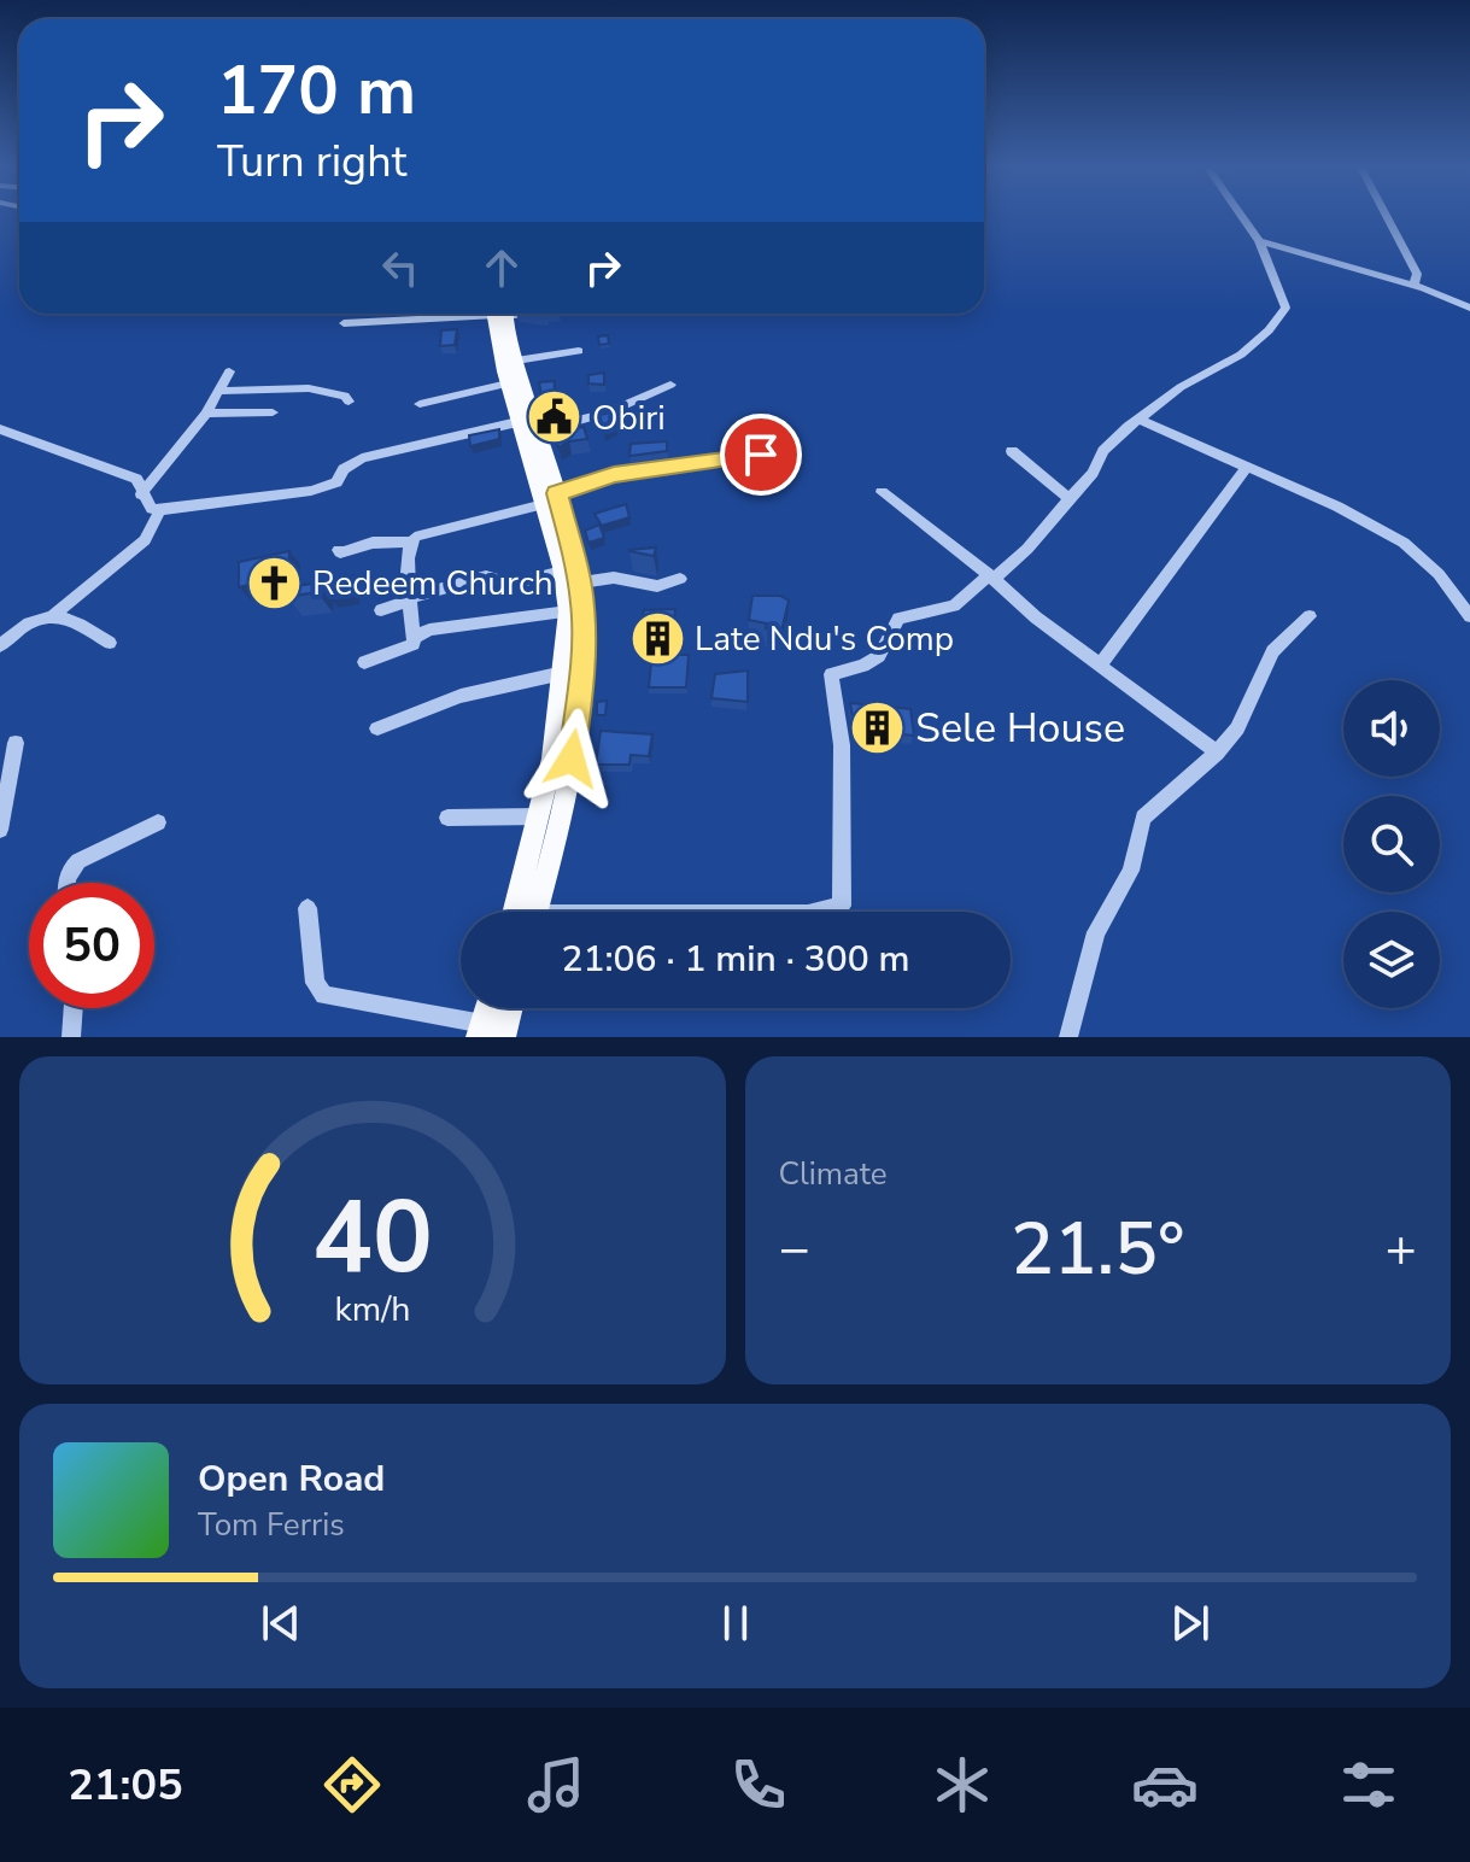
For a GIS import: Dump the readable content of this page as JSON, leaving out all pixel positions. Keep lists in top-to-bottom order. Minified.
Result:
{"places":{"public building":["Obiri"],"church":["Redeem Church"],"building":["Late Ndu's Comp","Sele House"]},"page":{"turn":["170 m","Turn right"],"limit":"50","trip":"21:06 · 1 min · 300 m","tile":"Climate","heat":["−","21.5°","+"],"song":["Open Road","Tom Ferris"],"tabs":"21:05","gauge":["40","km/h"]}}
